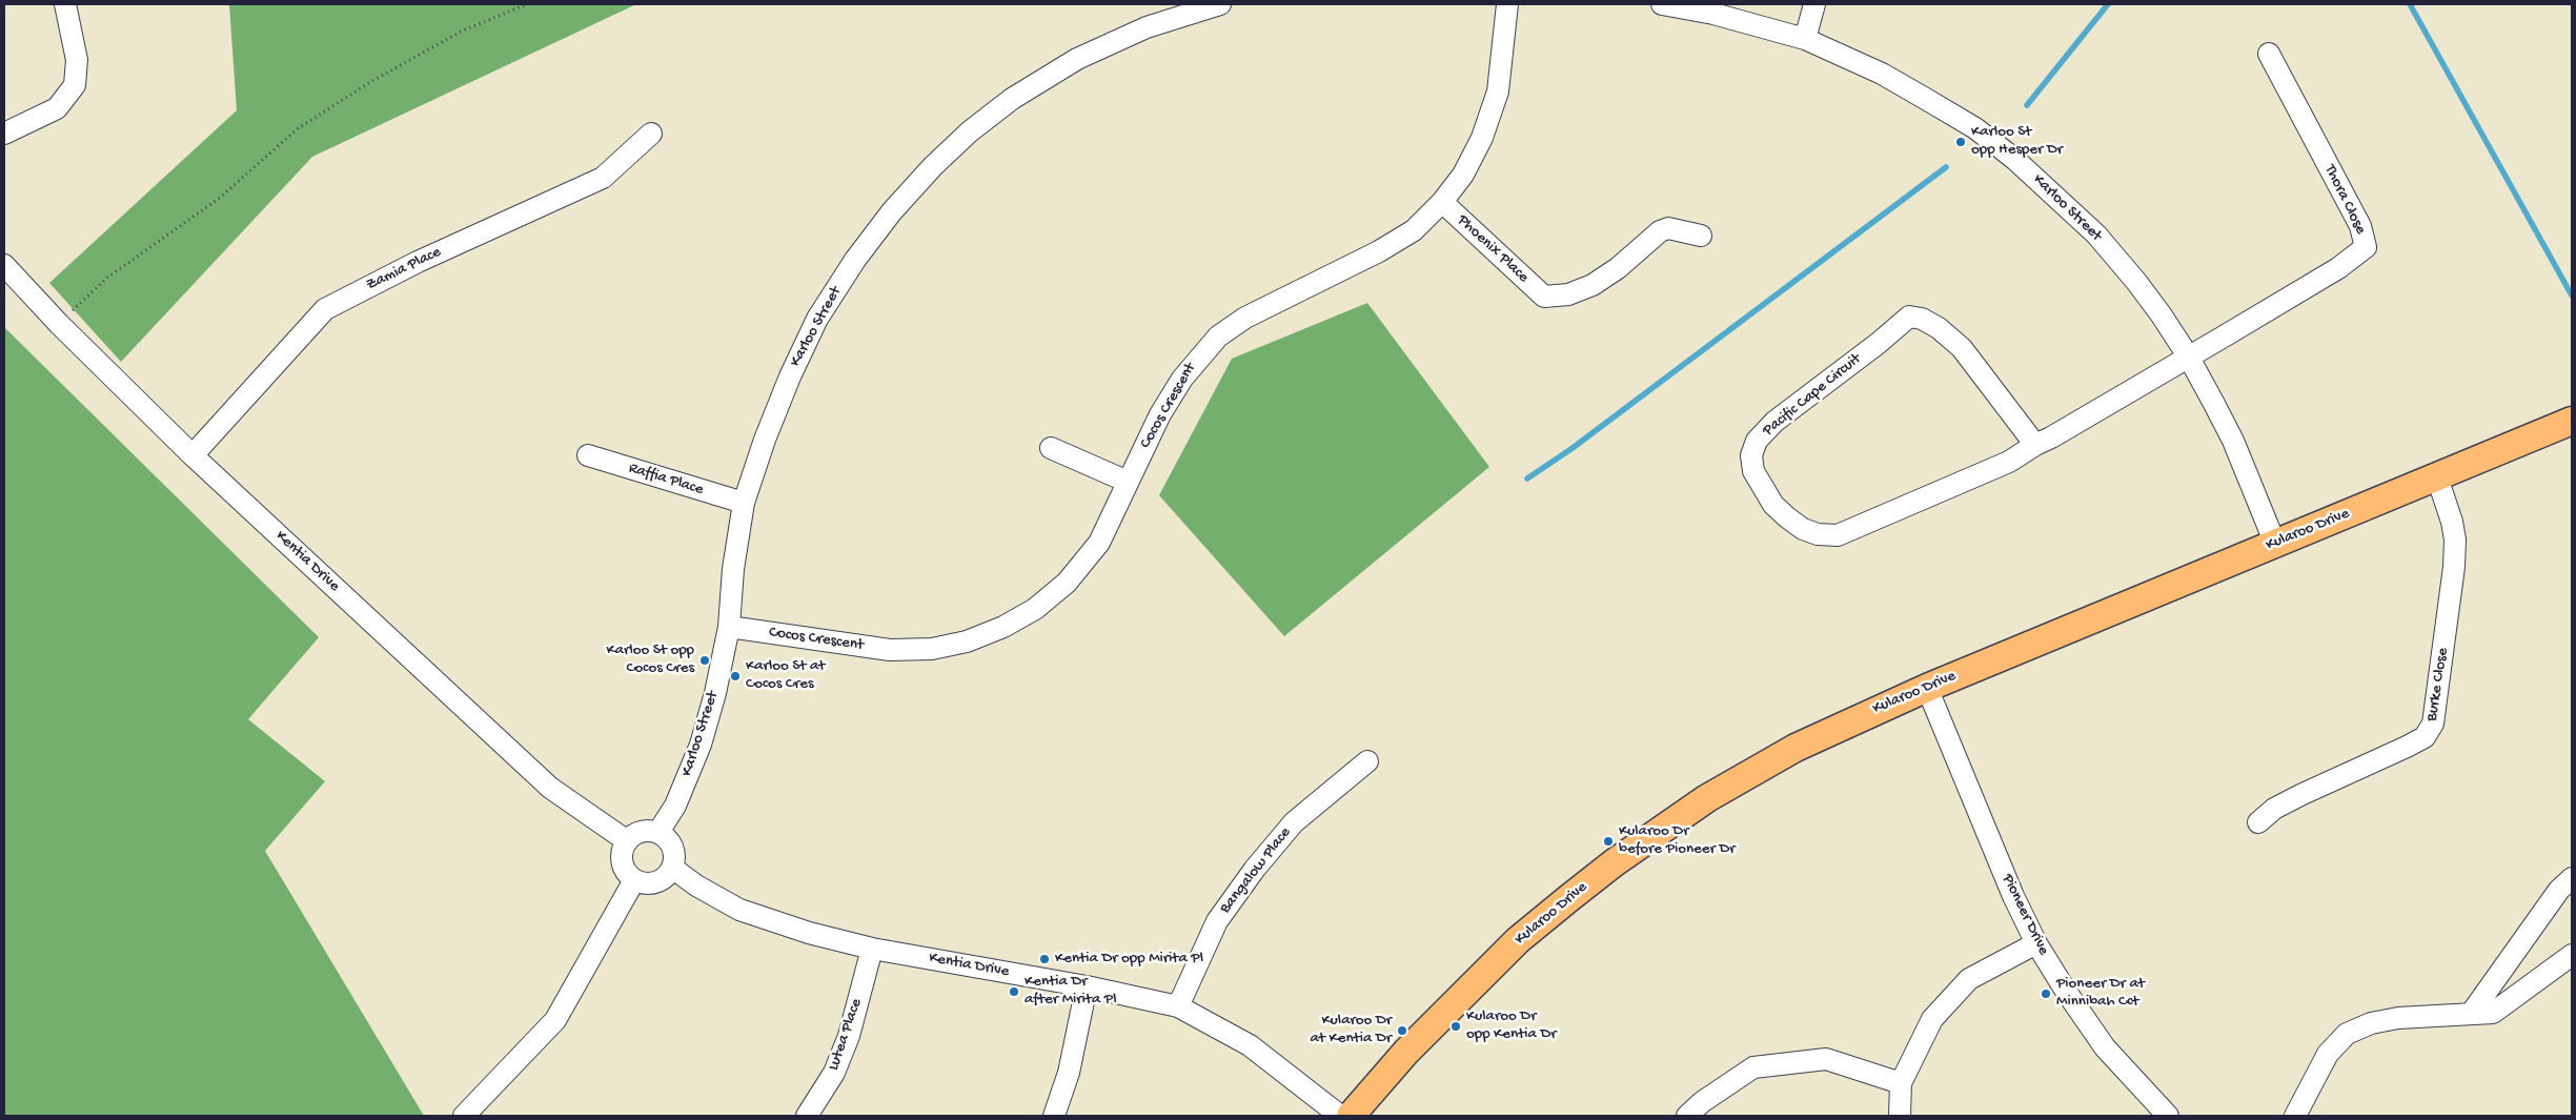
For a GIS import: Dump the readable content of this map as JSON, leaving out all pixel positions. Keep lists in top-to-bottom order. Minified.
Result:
{"streets":{"main road":["Kularoo Drive"],"street":["Thora Close","Karloo Street","Phoenix Place","Zamia Place","Pacific Cape Circuit","Cocos Crescent","Raffia Place","Kentia Drive","Burke Close","Bangalow Place","Pioneer Drive","Lutea Place"]},"crossings":[["Thora Close","Karloo Street"],["Thora Close","Pacific Cape Circuit"],["Karloo Street","Pacific Cape Circuit"],["Karloo Street","Cocos Crescent"],["Karloo Street","Raffia Place"],["Karloo Street","Kularoo Drive"],["Karloo Street","Kentia Drive"],["Phoenix Place","Cocos Crescent"],["Zamia Place","Kentia Drive"],["Kularoo Drive","Burke Close"],["Kularoo Drive","Pioneer Drive"],["Kentia Drive","Bangalow Place"],["Kentia Drive","Lutea Place"]],"places":["Karloo St opp Hesper Dr","Karloo St opp Cocos Cres","Karloo St at Cocos Cres","Kularoo Dr before Pioneer Dr","Kentia Dr opp Mirita Pl","Kentia Dr after Mirita Pl","Pioneer Dr at Minnibah Cct","Kularoo Dr opp Kentia Dr","Kularoo Dr at Kentia Dr"]}
